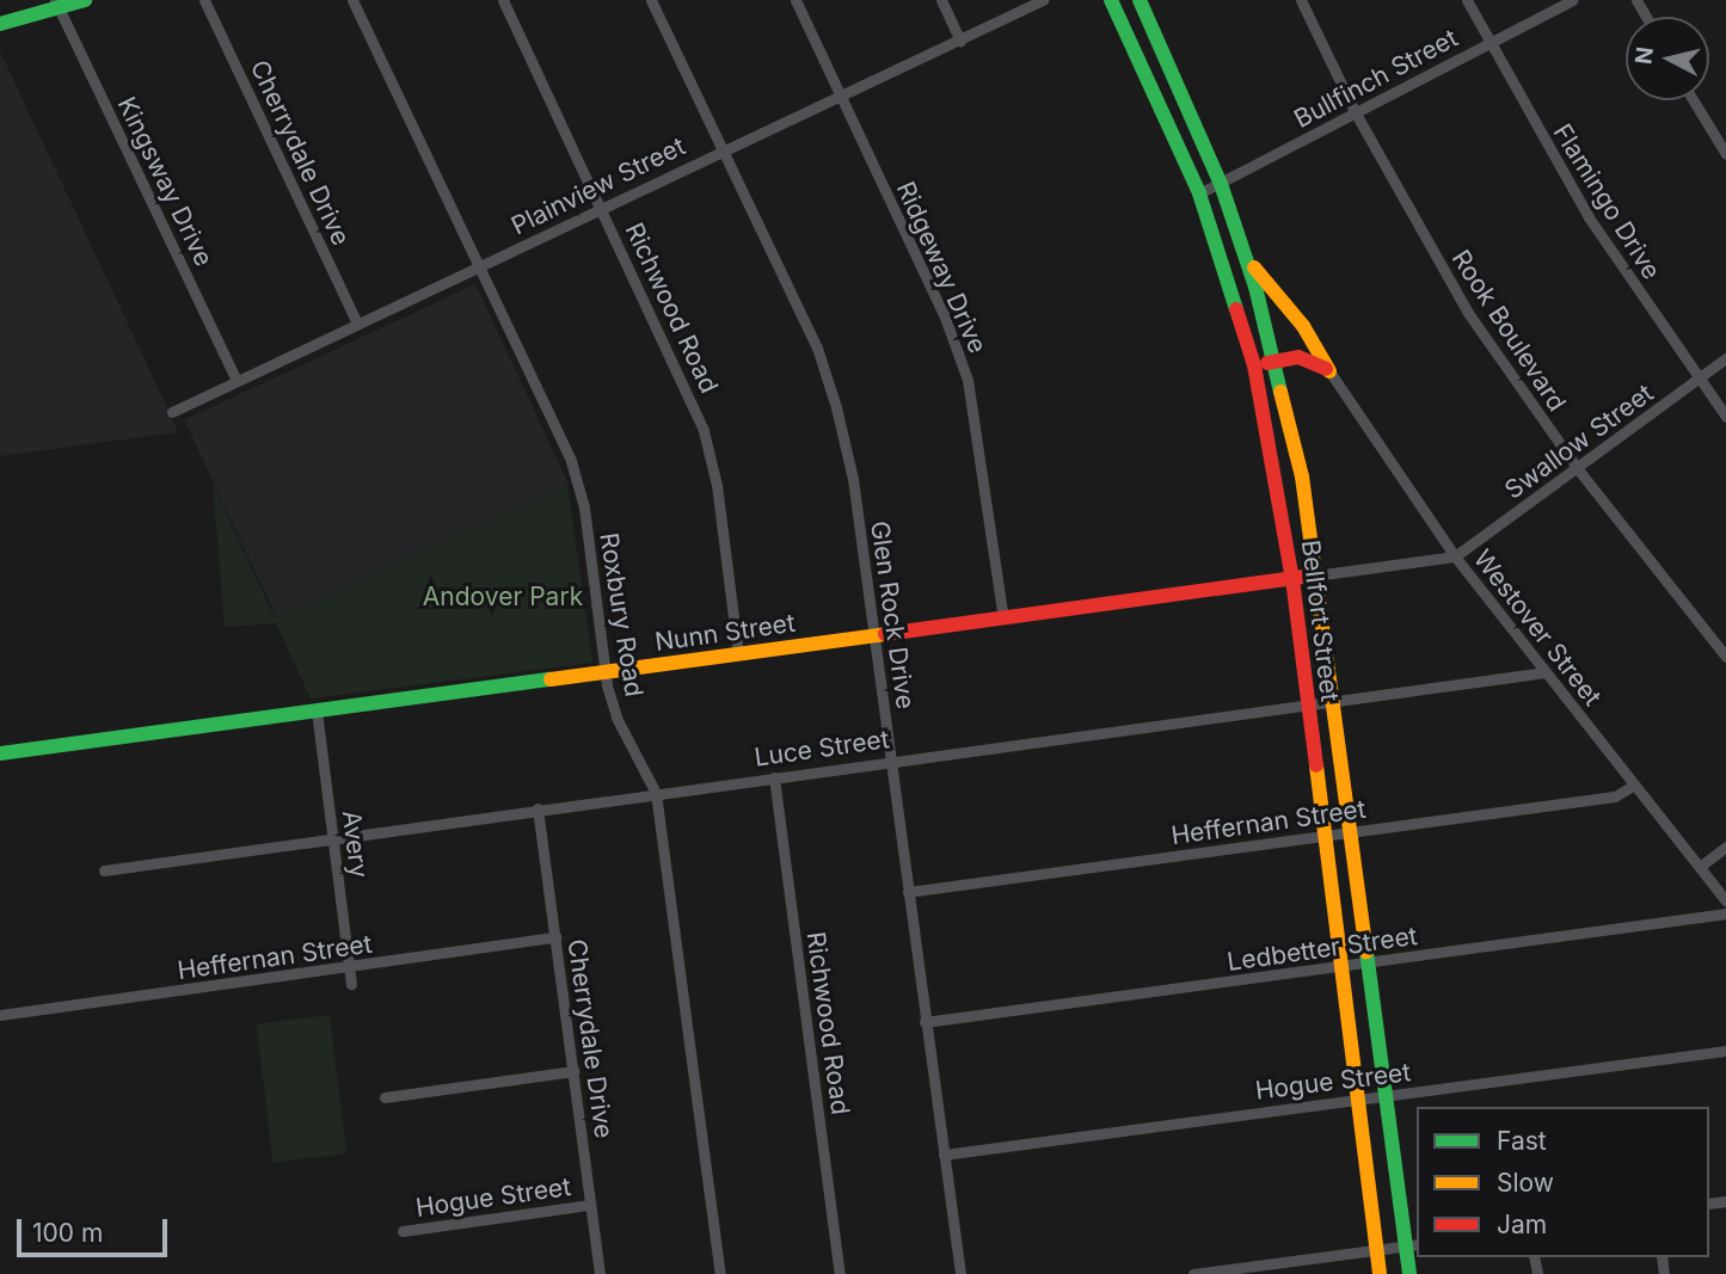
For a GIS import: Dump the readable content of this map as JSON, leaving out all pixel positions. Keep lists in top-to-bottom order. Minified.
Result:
{"streets":{"main road":["Bellfort Street","Nunn Street"],"street":["Bullfinch Street","Cherrydale Drive","Kingsway Drive","Plainview Street","Flamingo Drive","Ridgeway Drive","Richwood Road","Rook Boulevard","Swallow Street","Roxbury Road","Glen Rock Drive","Westover Street","Luce Street","Heffernan Street","Avery","Ledbetter Street","Hogue Street"]},"crossings":[["Bullfinch Street","Flamingo Drive"],["Bullfinch Street","Rook Boulevard"],["Bullfinch Street","Bellfort Street"],["Cherrydale Drive","Plainview Street"],["Cherrydale Drive","Luce Street"],["Cherrydale Drive","Heffernan Street"],["Cherrydale Drive","Hogue Street"],["Kingsway Drive","Plainview Street"],["Plainview Street","Ridgeway Drive"],["Plainview Street","Richwood Road"],["Plainview Street","Roxbury Road"],["Plainview Street","Glen Rock Drive"],["Flamingo Drive","Swallow Street"],["Ridgeway Drive","Nunn Street"],["Richwood Road","Nunn Street"],["Richwood Road","Luce Street"],["Rook Boulevard","Swallow Street"],["Swallow Street","Westover Street"],["Swallow Street","Nunn Street"],["Roxbury Road","Nunn Street"],["Roxbury Road","Luce Street"],["Glen Rock Drive","Nunn Street"],["Glen Rock Drive","Luce Street"],["Glen Rock Drive","Heffernan Street"],["Glen Rock Drive","Ledbetter Street"],["Glen Rock Drive","Hogue Street"],["Bellfort Street","Nunn Street"],["Bellfort Street","Luce Street"],["Bellfort Street","Heffernan Street"],["Bellfort Street","Ledbetter Street"],["Bellfort Street","Hogue Street"],["Westover Street","Nunn Street"],["Westover Street","Luce Street"],["Westover Street","Heffernan Street"],["Nunn Street","Avery"],["Luce Street","Avery"],["Heffernan Street","Avery"]],"parks":["Andover Park"],"legend":["Fast","Slow","Jam"],"scale_bar":"100 m","north":"left"}
